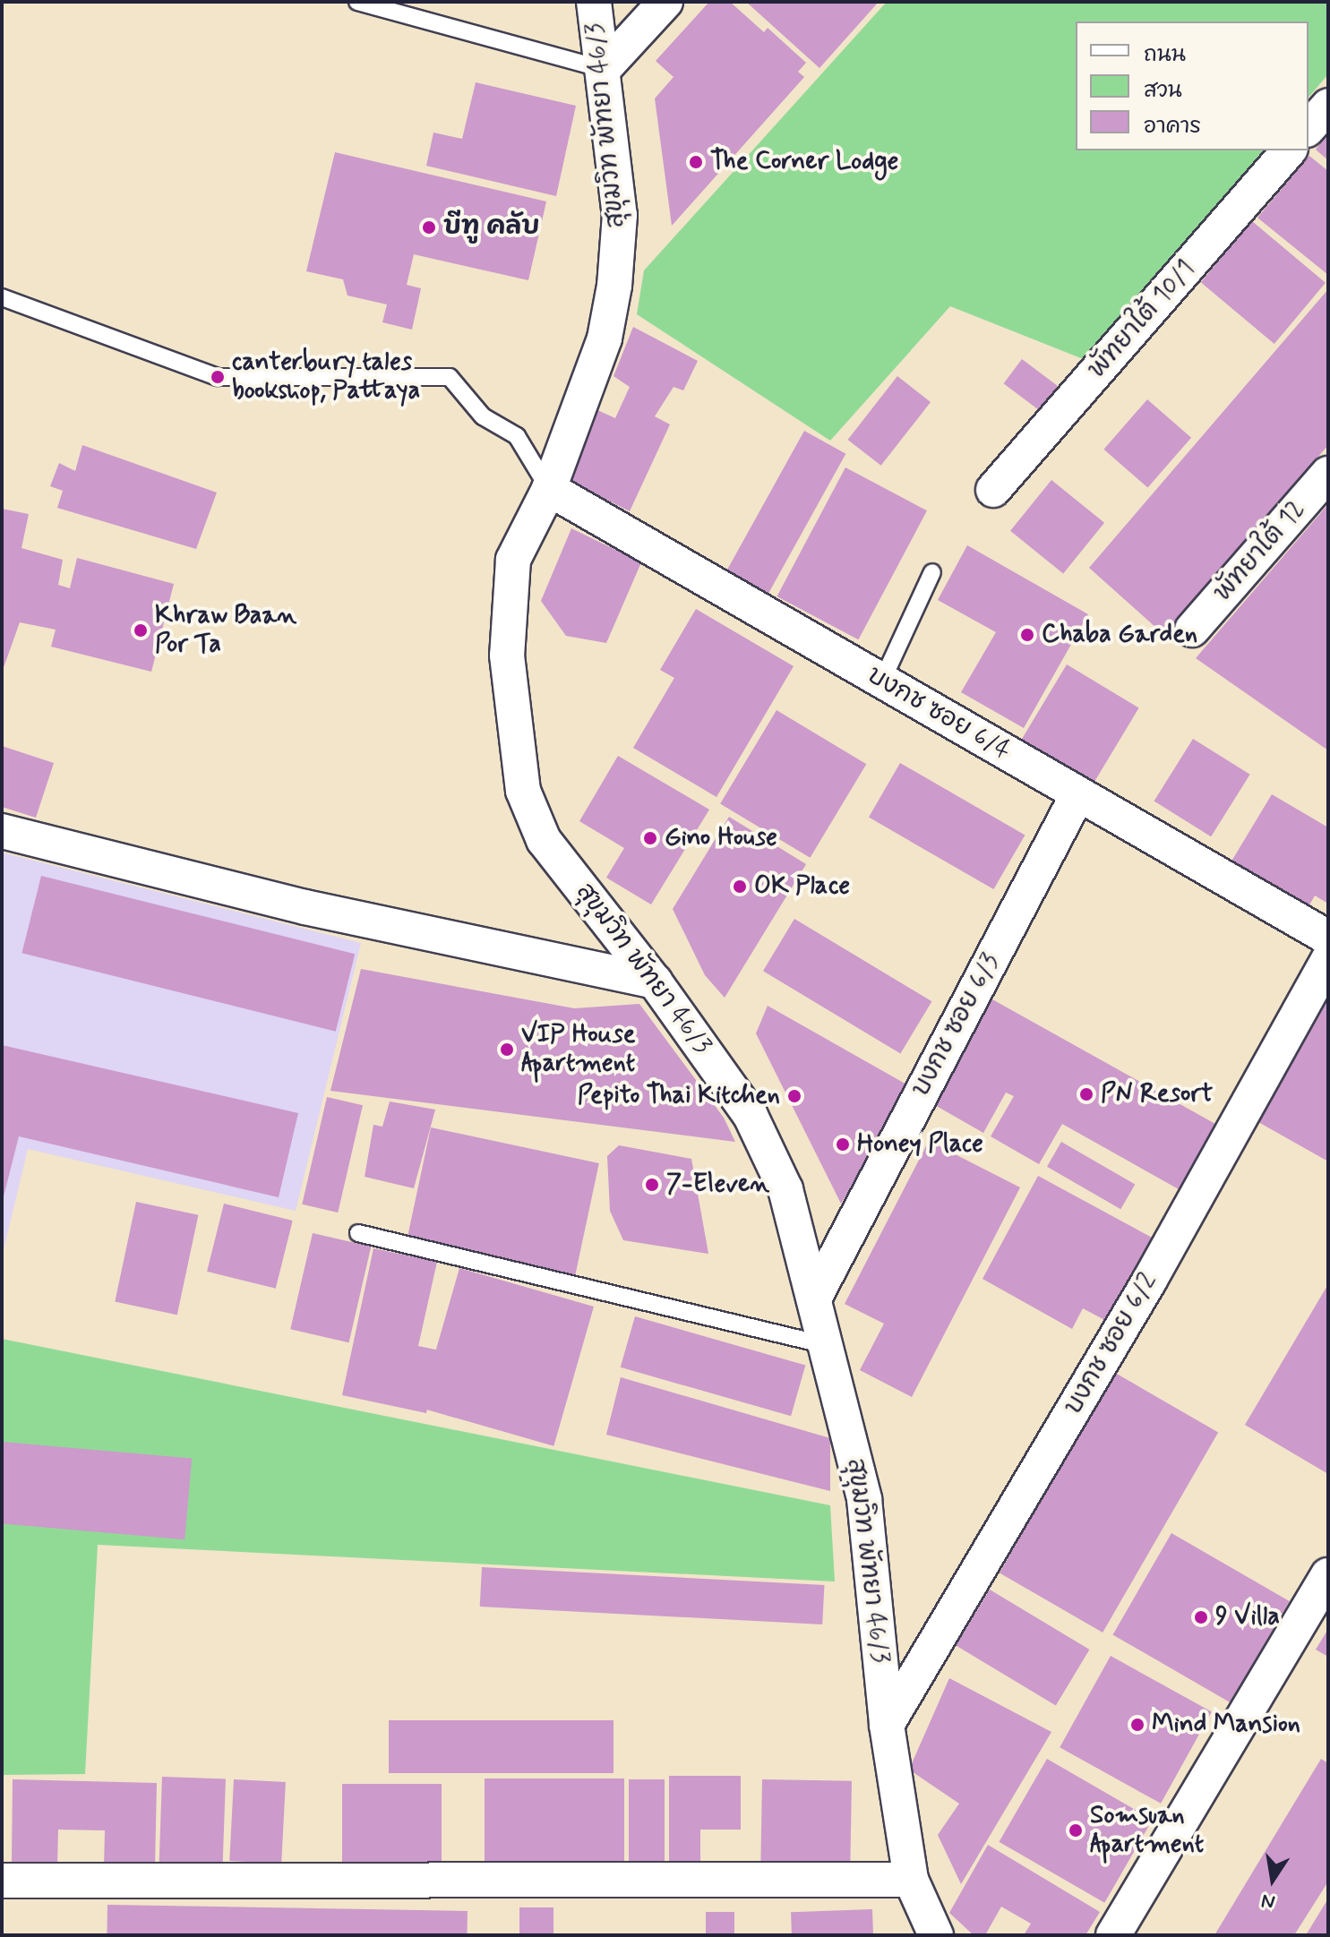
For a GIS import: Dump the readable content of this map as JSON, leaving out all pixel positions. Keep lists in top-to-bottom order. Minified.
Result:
{"streets":{"street":["สุขุมวิท พัทยา 46/3","พัทยาใต้ 10/1","พัทยาใต้ 12","บงกช ซอย 6/4","บงกช ซอย 6/3","บงกช ซอย 6/2"]},"crossings":[["สุขุมวิท พัทยา 46/3","บงกช ซอย 6/4"],["สุขุมวิท พัทยา 46/3","บงกช ซอย 6/3"],["สุขุมวิท พัทยา 46/3","บงกช ซอย 6/2"],["บงกช ซอย 6/4","บงกช ซอย 6/3"]],"places":["The Corner Lodge","บีทู คลับ","canterbury tales bookshop, Pattaya","Khraw Baan Por Ta","Chaba Garden","Gino House","OK Place","VIP House Apartment","PN Resort","Pepito Thai Kitchen","Honey Place","7-Eleven","9 Villa","Mind Mansion","Somsuan Apartment"],"legend":["ถนน","สวน","อาคาร"],"north":"bottom"}
